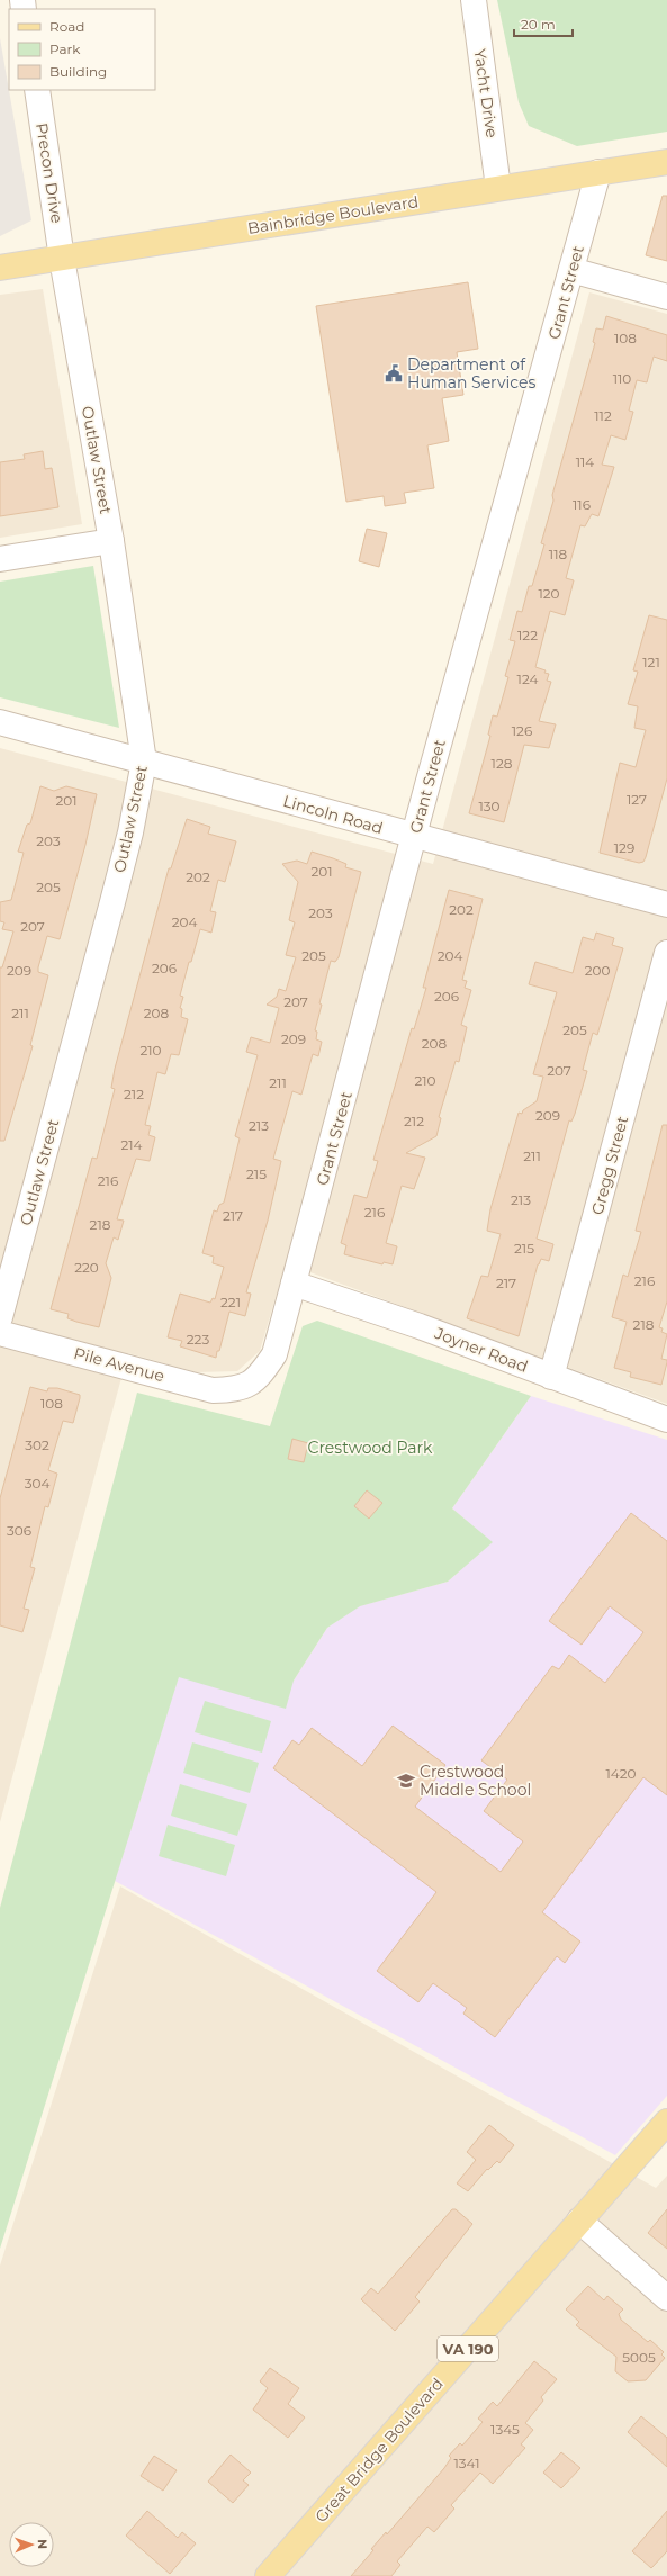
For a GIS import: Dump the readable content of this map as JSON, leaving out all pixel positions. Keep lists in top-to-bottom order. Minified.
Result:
{"streets":{"main road":["Bainbridge Boulevard","VA 190","Great Bridge Boulevard"],"street":["Yacht Drive","Precon Drive","Grant Street","Outlaw Street","Lincoln Road","Gregg Street","Joyner Road","Pile Avenue"]},"crossings":[["Yacht Drive","Bainbridge Boulevard"],["Precon Drive","Bainbridge Boulevard"],["Precon Drive","Outlaw Street"],["Bainbridge Boulevard","Grant Street"],["Bainbridge Boulevard","Outlaw Street"],["Grant Street","Lincoln Road"],["Grant Street","Joyner Road"],["Grant Street","Pile Avenue"],["Outlaw Street","Lincoln Road"],["Gregg Street","Joyner Road"]],"parks":["Crestwood Park"],"places":{"public building":["Department of Human Services"],"school or university":["Crestwood Middle School"]},"house_numbers":["108","110","112","114","116","118","120","122","121","124","126","128","127","201","130","203","129","201","202","205","202","203","204","207","205","204","206","209","200","206","207","211","208","205","209","208","210","207","210","211","212","209","212","213","214","211","215","216","213","216","217","218","215","220","216","217","221","218","223","108","302","304","306","1420","5005","1345","1341"],"legend":["Road","Park","Building"],"scale_bar":"20 m","north":"right"}
